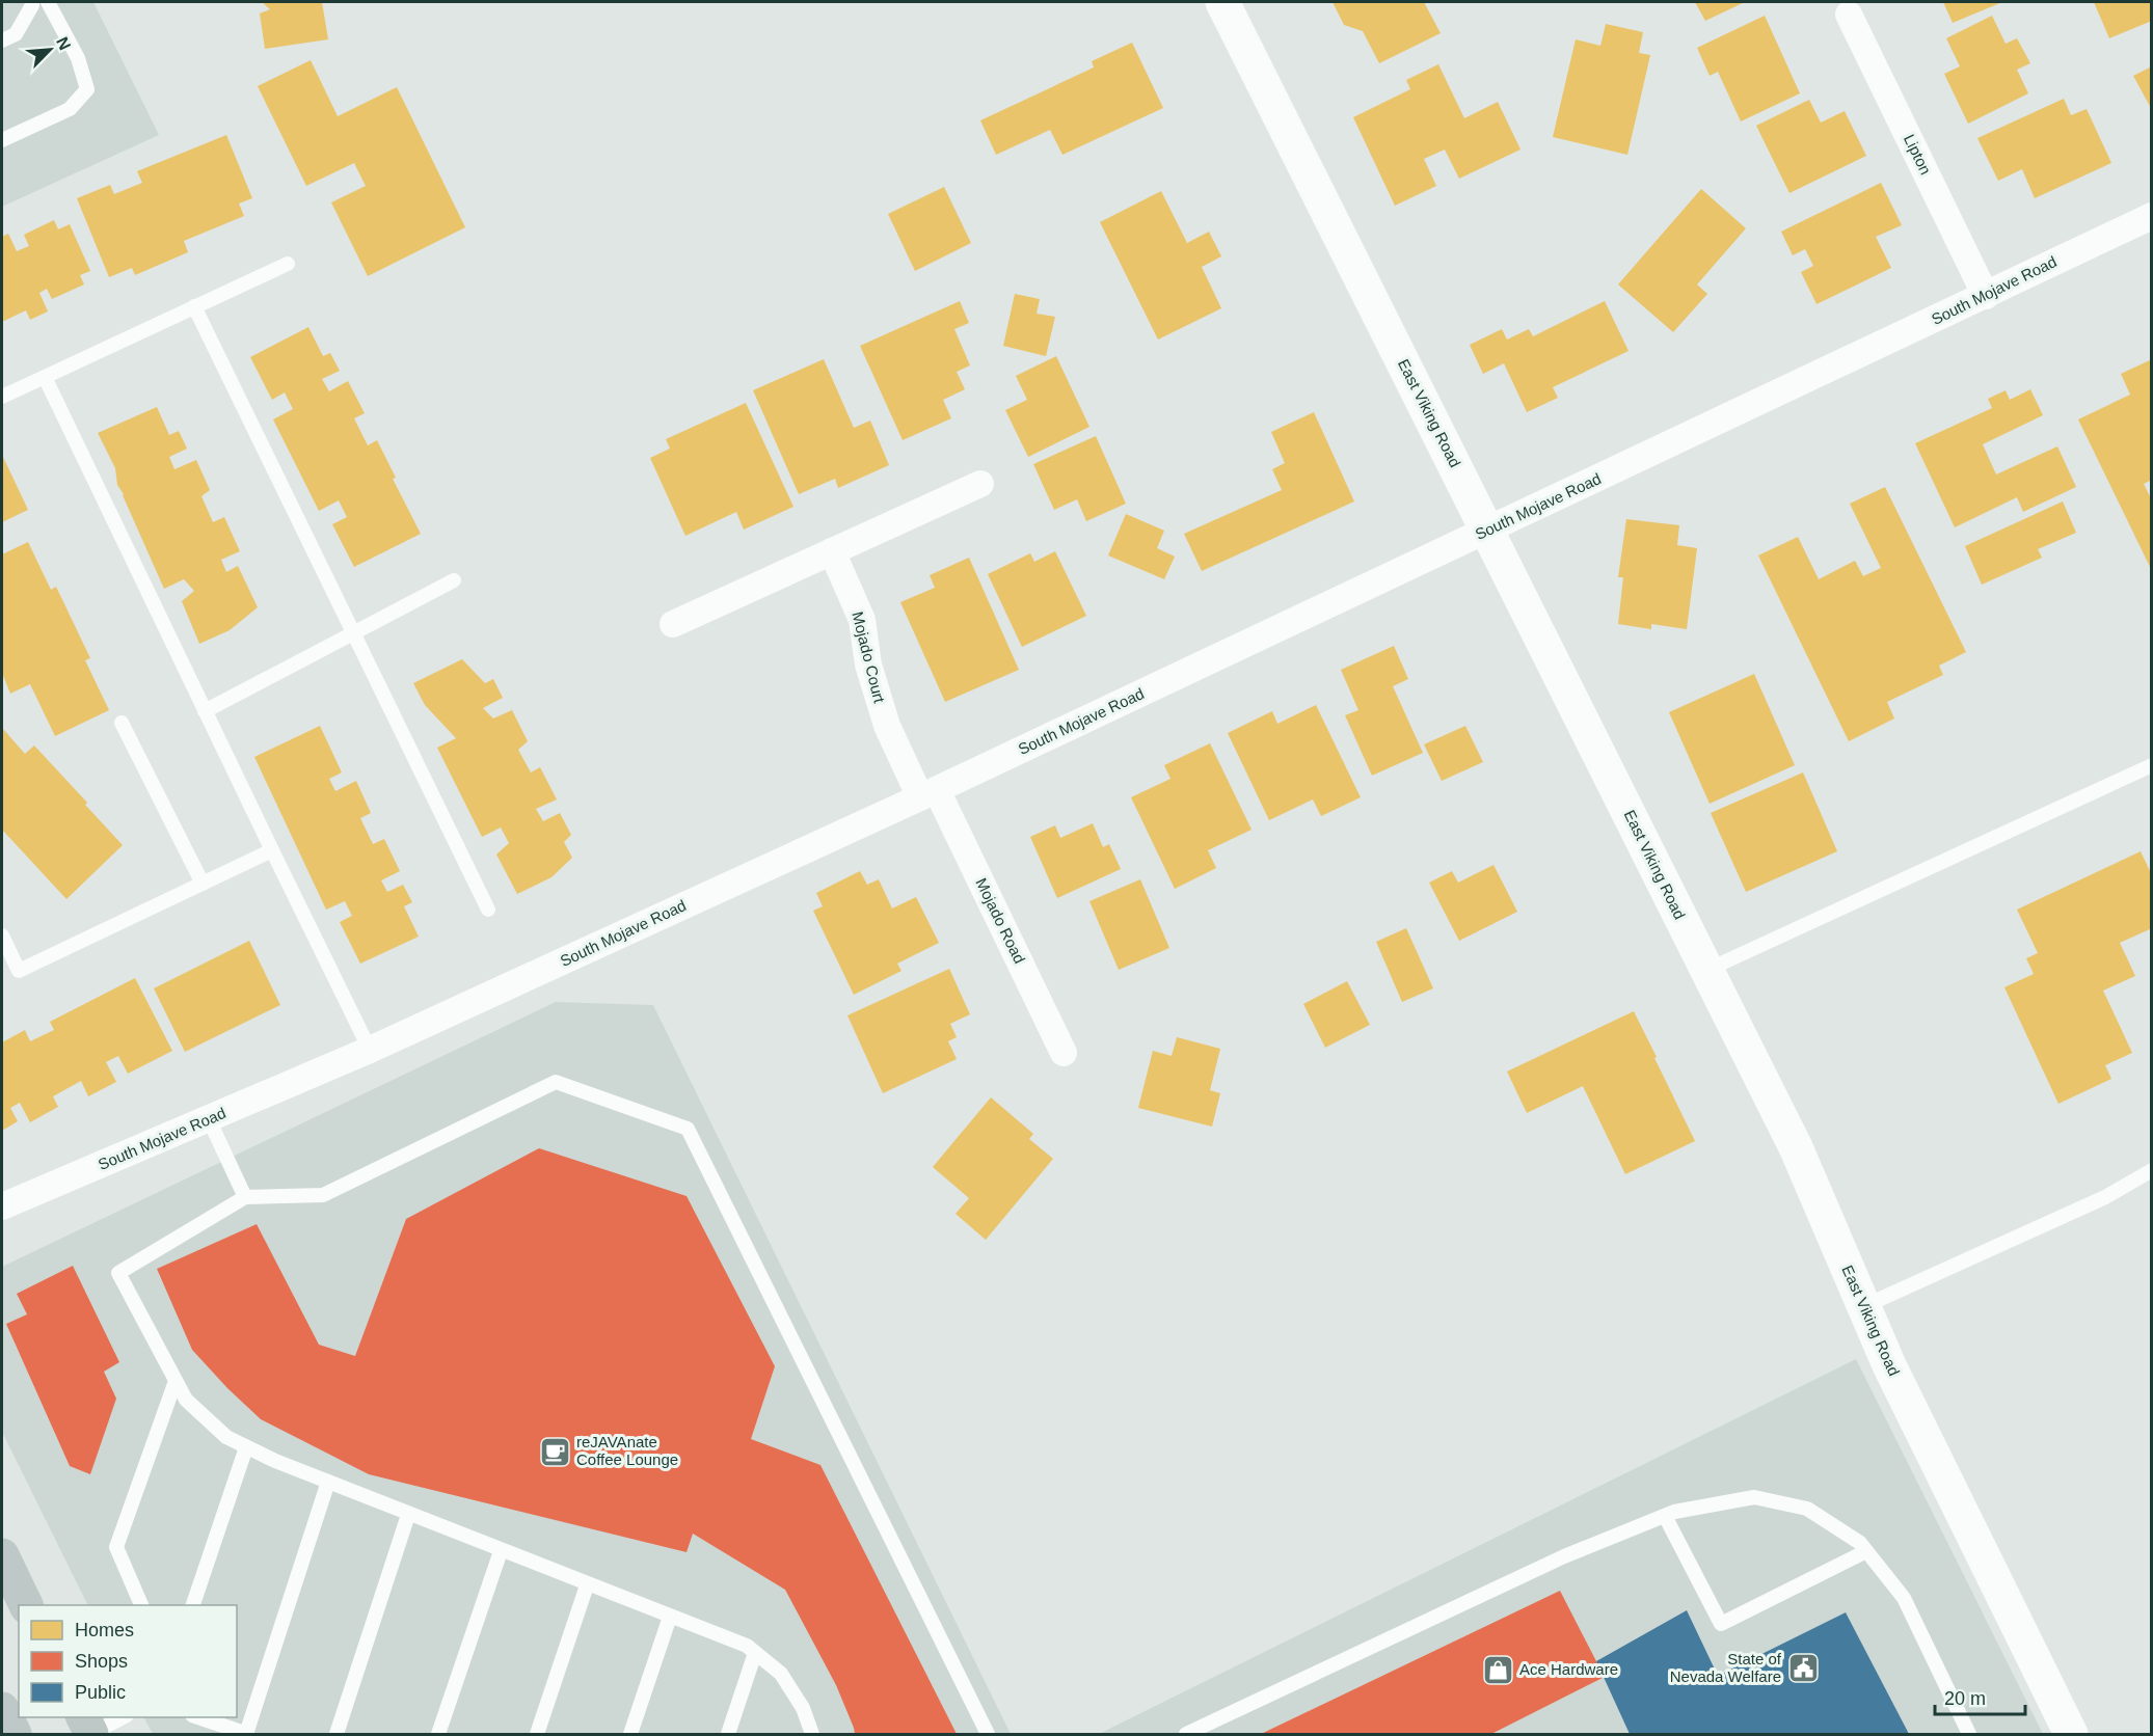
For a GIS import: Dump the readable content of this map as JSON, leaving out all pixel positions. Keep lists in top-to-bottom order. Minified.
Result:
{"streets":{"street":["Lipton","South Mojave Road","East Viking Road","Mojado Court","Mojado Road"]},"crossings":[["Lipton","South Mojave Road"],["South Mojave Road","East Viking Road"],["South Mojave Road","Mojado Court"],["South Mojave Road","Mojado Road"],["Mojado Court","Mojado Road"]],"places":{"cafe":["reJAVAnate Coffee Lounge"],"public building":["State of Nevada Welfare"],"shop":["Ace Hardware"]},"legend":["Homes","Shops","Public"],"scale_bar":"20 m","north":"top right"}
